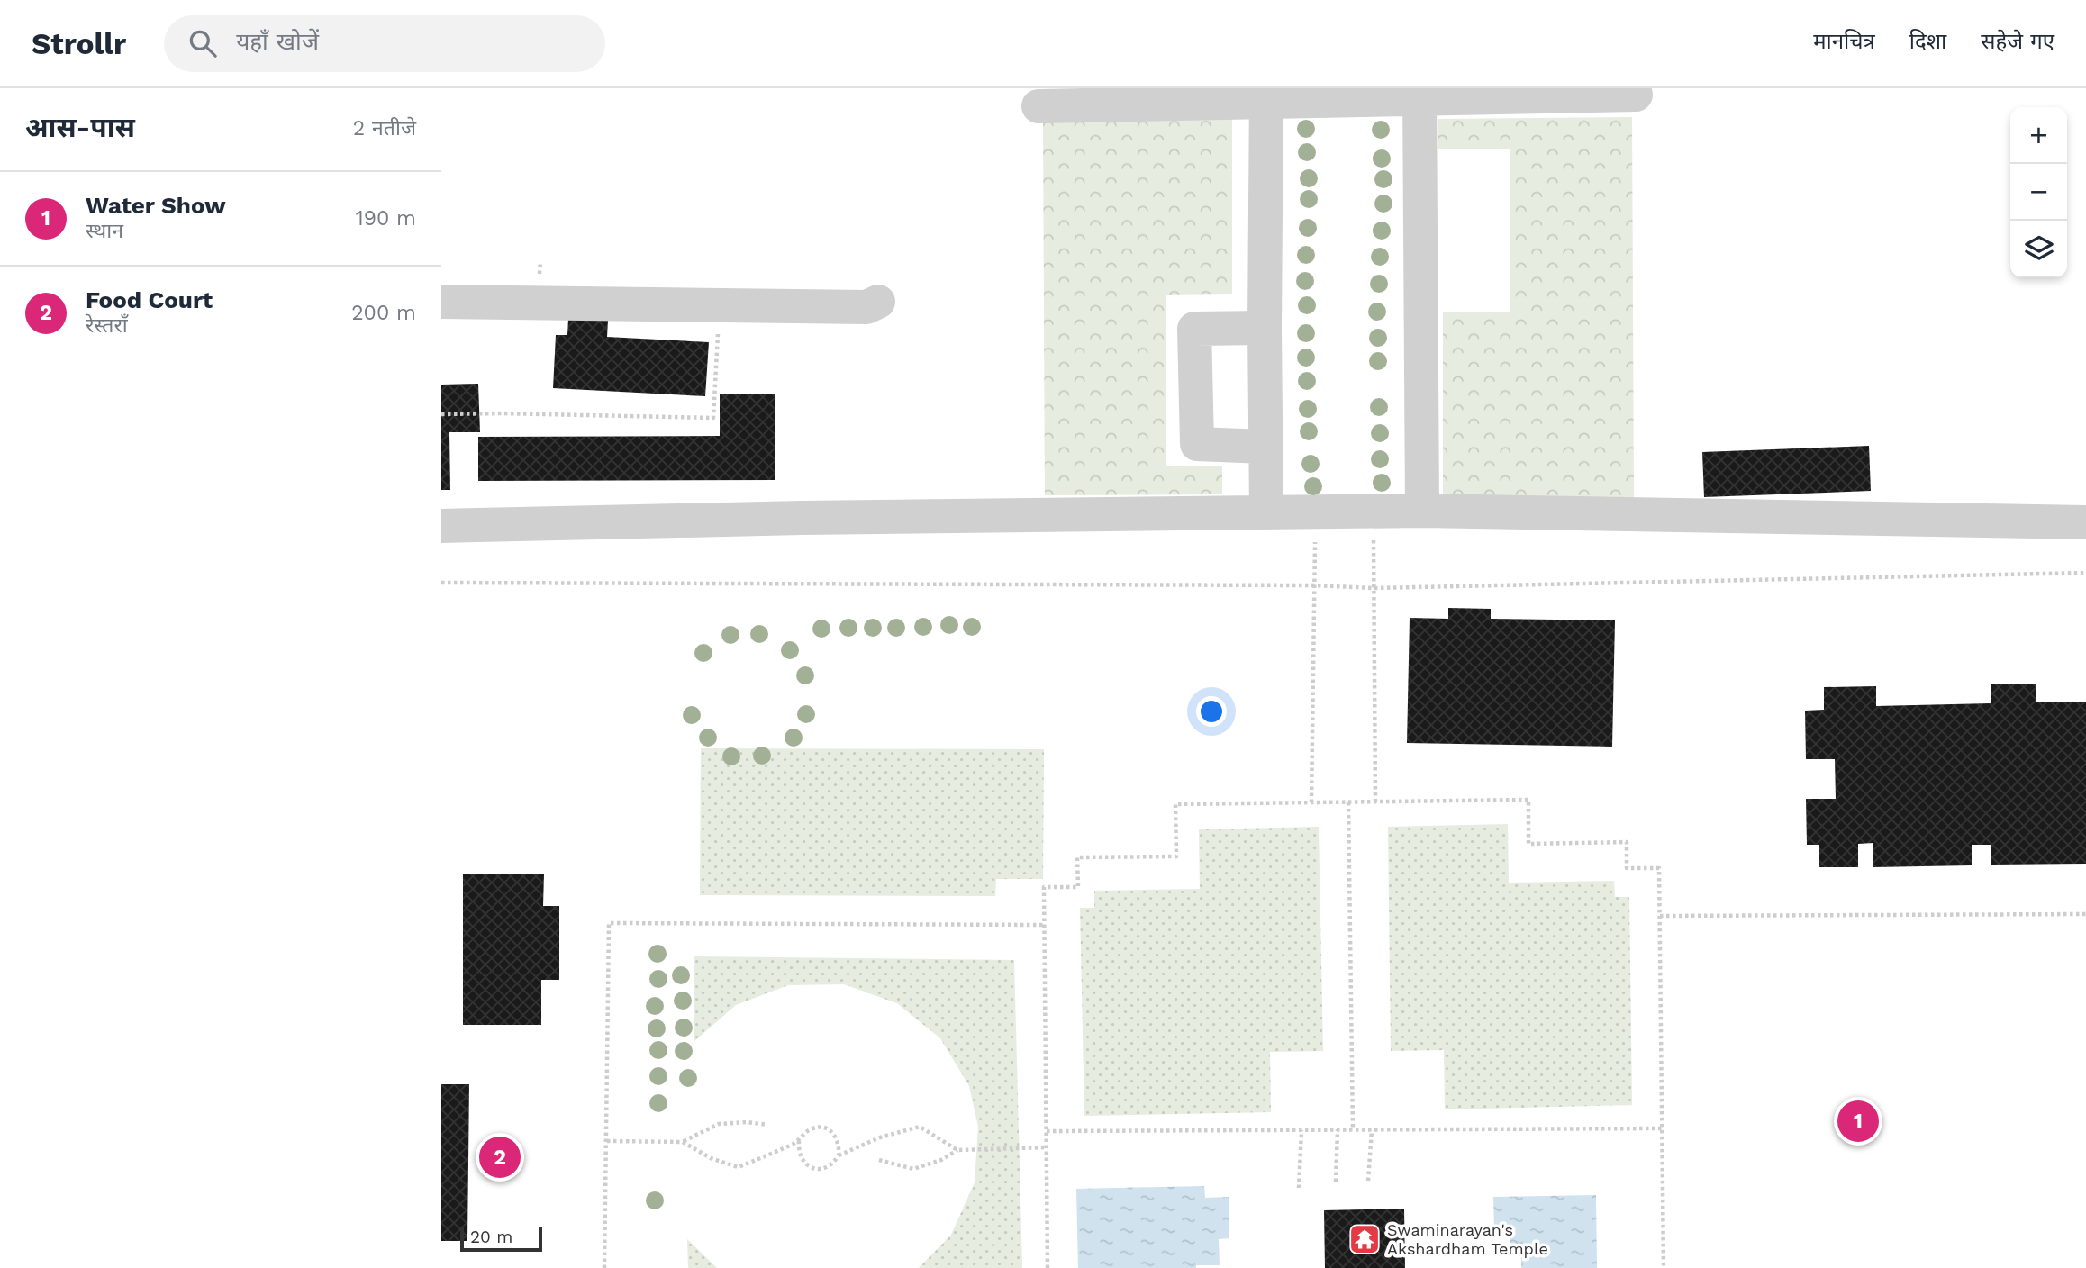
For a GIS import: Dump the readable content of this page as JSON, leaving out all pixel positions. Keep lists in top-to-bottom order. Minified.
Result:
{"places":{"temple":["Swaminarayan's Akshardham Temple"]},"scale_bar":"20 m","page":{"header":"Strollr","search":"यहाँ खोजें","nav":["मानचित्र","दिशा","सहेजे गए"],"heading":["आस-पास","2 नतीजे"],"map_buttons":["+","−"],"list":[{"mark":"1","name":"Water Show","note":"स्थान","value":"190 m"},{"mark":"2","name":"Food Court","note":"रेस्तराँ","value":"200 m"}],"pins":["1","2"],"scale":"20 m"}}
